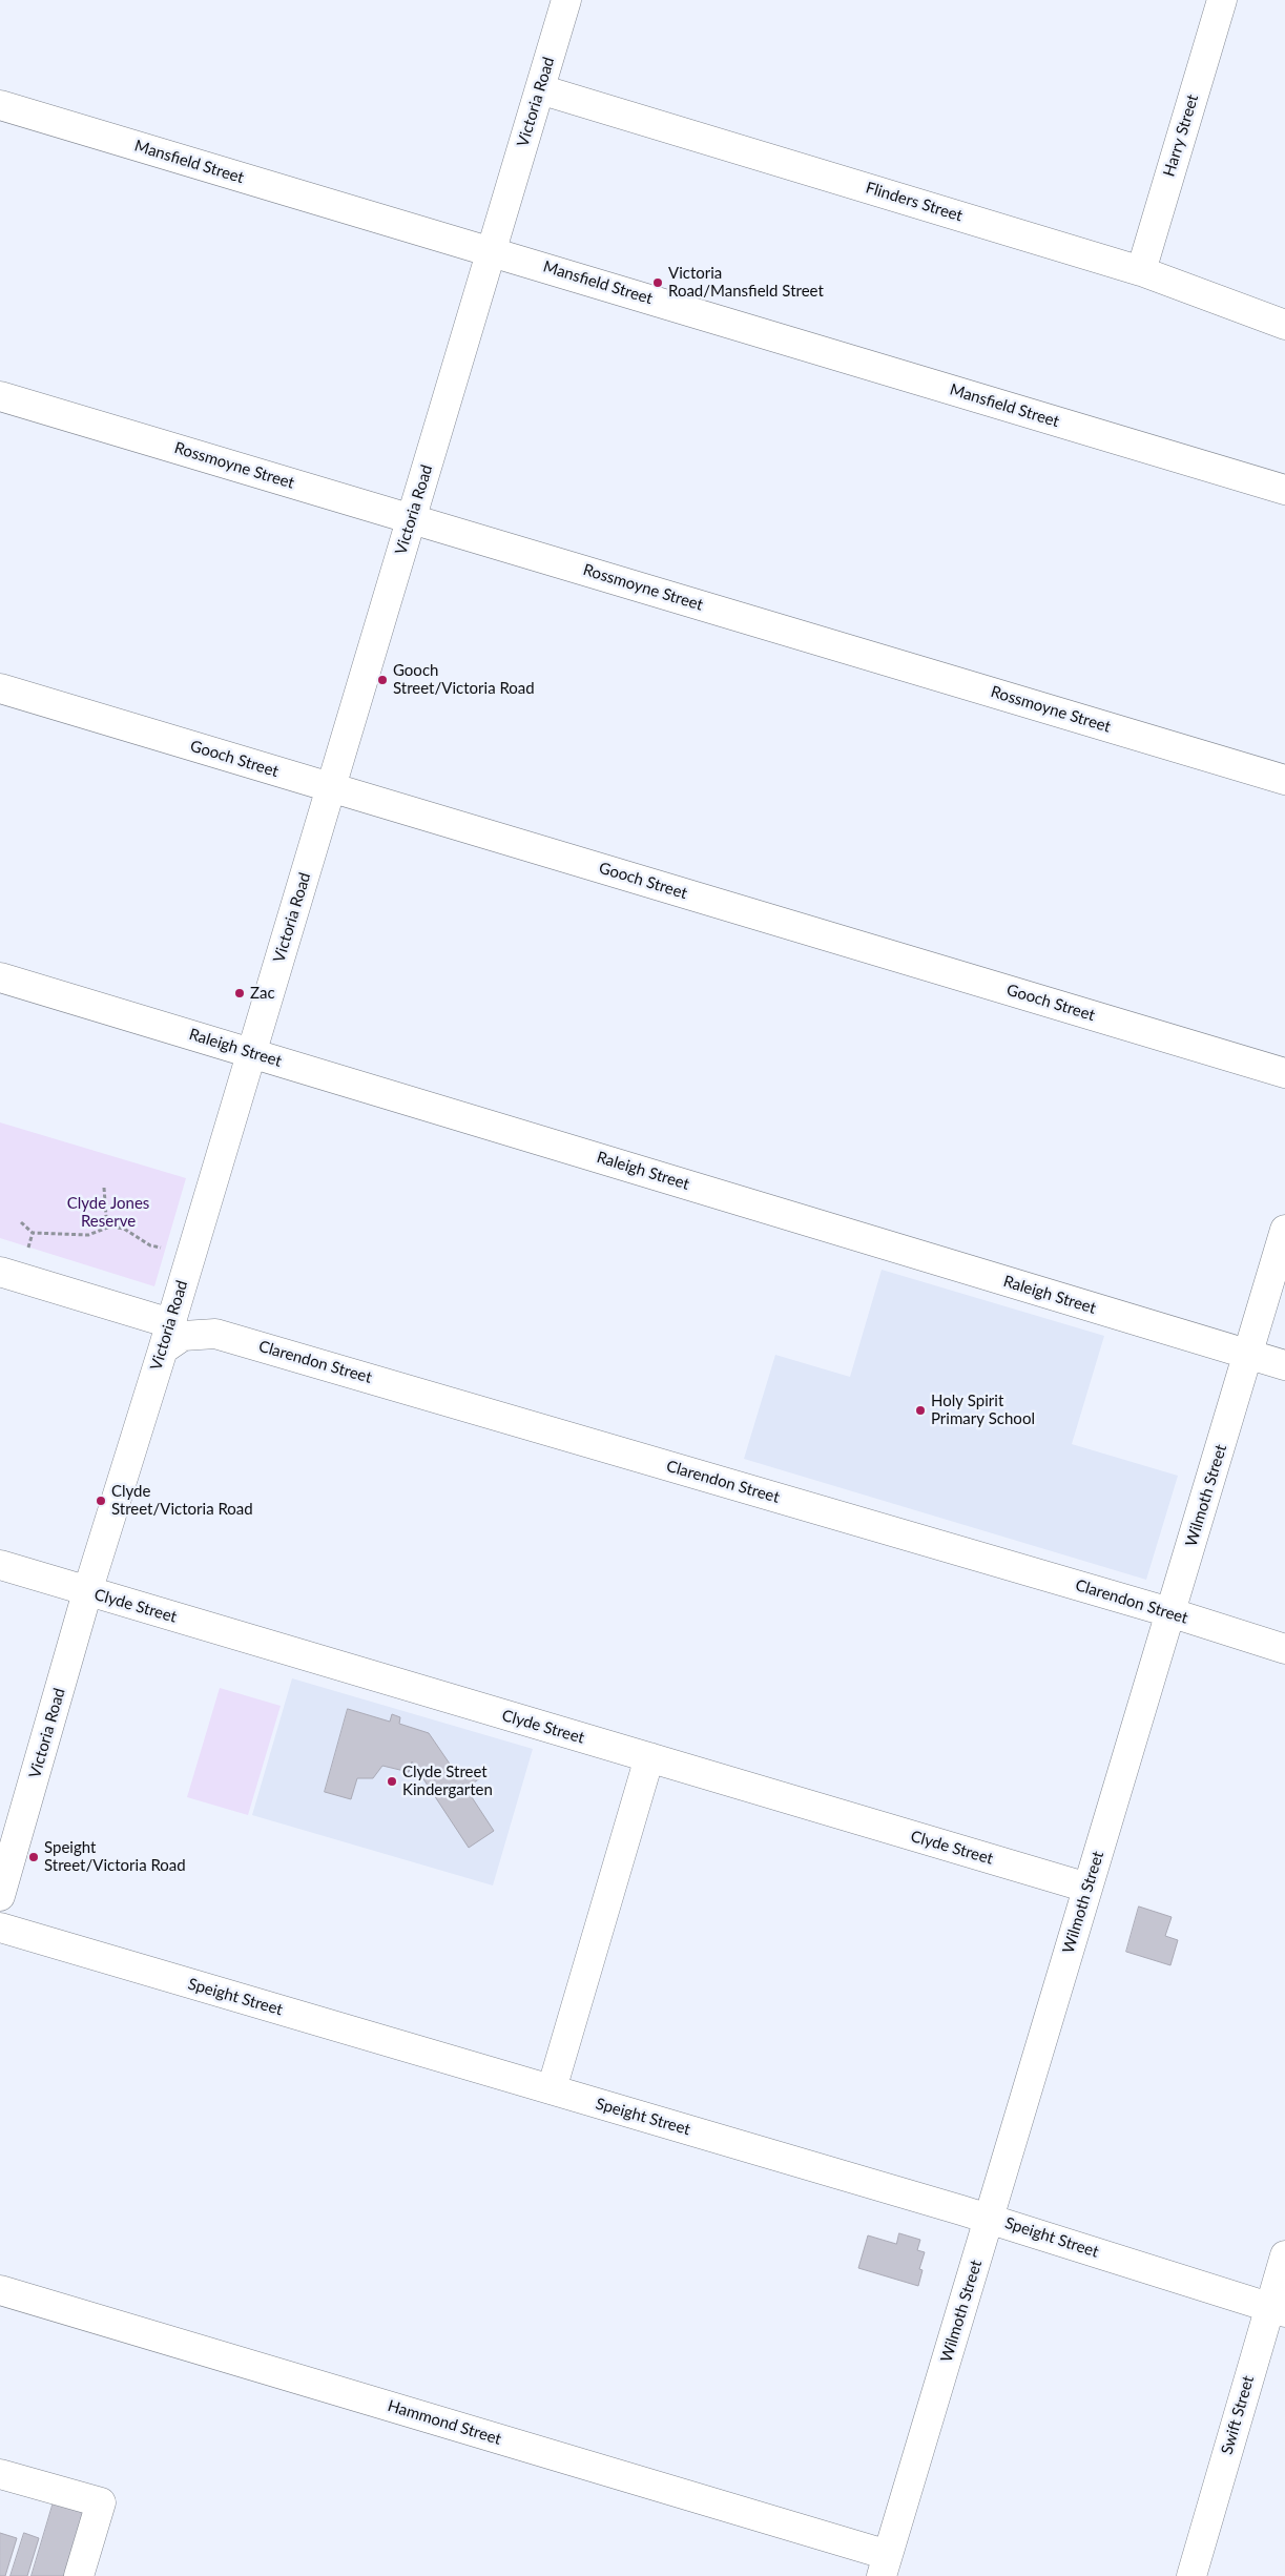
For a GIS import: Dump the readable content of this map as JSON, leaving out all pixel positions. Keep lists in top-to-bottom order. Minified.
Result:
{"streets":{"street":["Victoria Road","Harry Street","Mansfield Street","Flinders Street","Rossmoyne Street","Gooch Street","Raleigh Street","Clarendon Street","Wilmoth Street","Clyde Street","Speight Street","Swift Street","Hammond Street"]},"crossings":[["Victoria Road","Mansfield Street"],["Victoria Road","Flinders Street"],["Victoria Road","Rossmoyne Street"],["Victoria Road","Gooch Street"],["Victoria Road","Raleigh Street"],["Victoria Road","Clarendon Street"],["Victoria Road","Clyde Street"],["Harry Street","Flinders Street"],["Raleigh Street","Wilmoth Street"],["Clarendon Street","Wilmoth Street"],["Wilmoth Street","Clyde Street"],["Wilmoth Street","Speight Street"],["Wilmoth Street","Hammond Street"],["Speight Street","Swift Street"]],"parks":["Clyde Jones Reserve"],"places":["Victoria Road/Mansfield Street","Gooch Street/Victoria Road","Zac","Holy Spirit Primary School","Clyde Street/Victoria Road","Clyde Street Kindergarten","Speight Street/Victoria Road"]}
